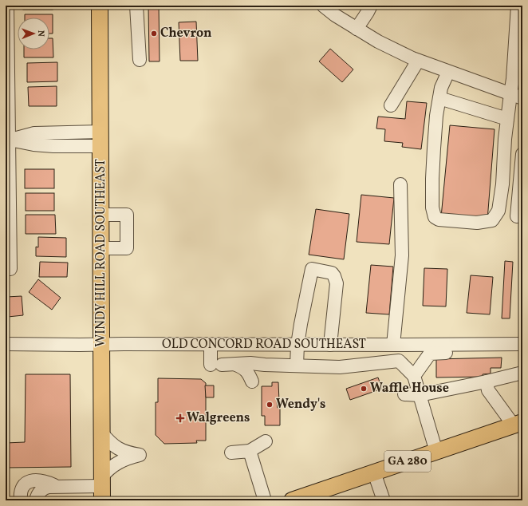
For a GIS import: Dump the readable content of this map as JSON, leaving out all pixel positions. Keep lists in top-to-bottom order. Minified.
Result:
{"streets":{"main road":["WINDY HILL ROAD SOUTHEAST","GA 280"],"street":["OLD CONCORD ROAD SOUTHEAST"]},"crossings":[["WINDY HILL ROAD SOUTHEAST","OLD CONCORD ROAD SOUTHEAST"]],"places":{"other":["Chevron","Waffle House","Wendy's"],"health":["Walgreens"]},"north":"right"}
